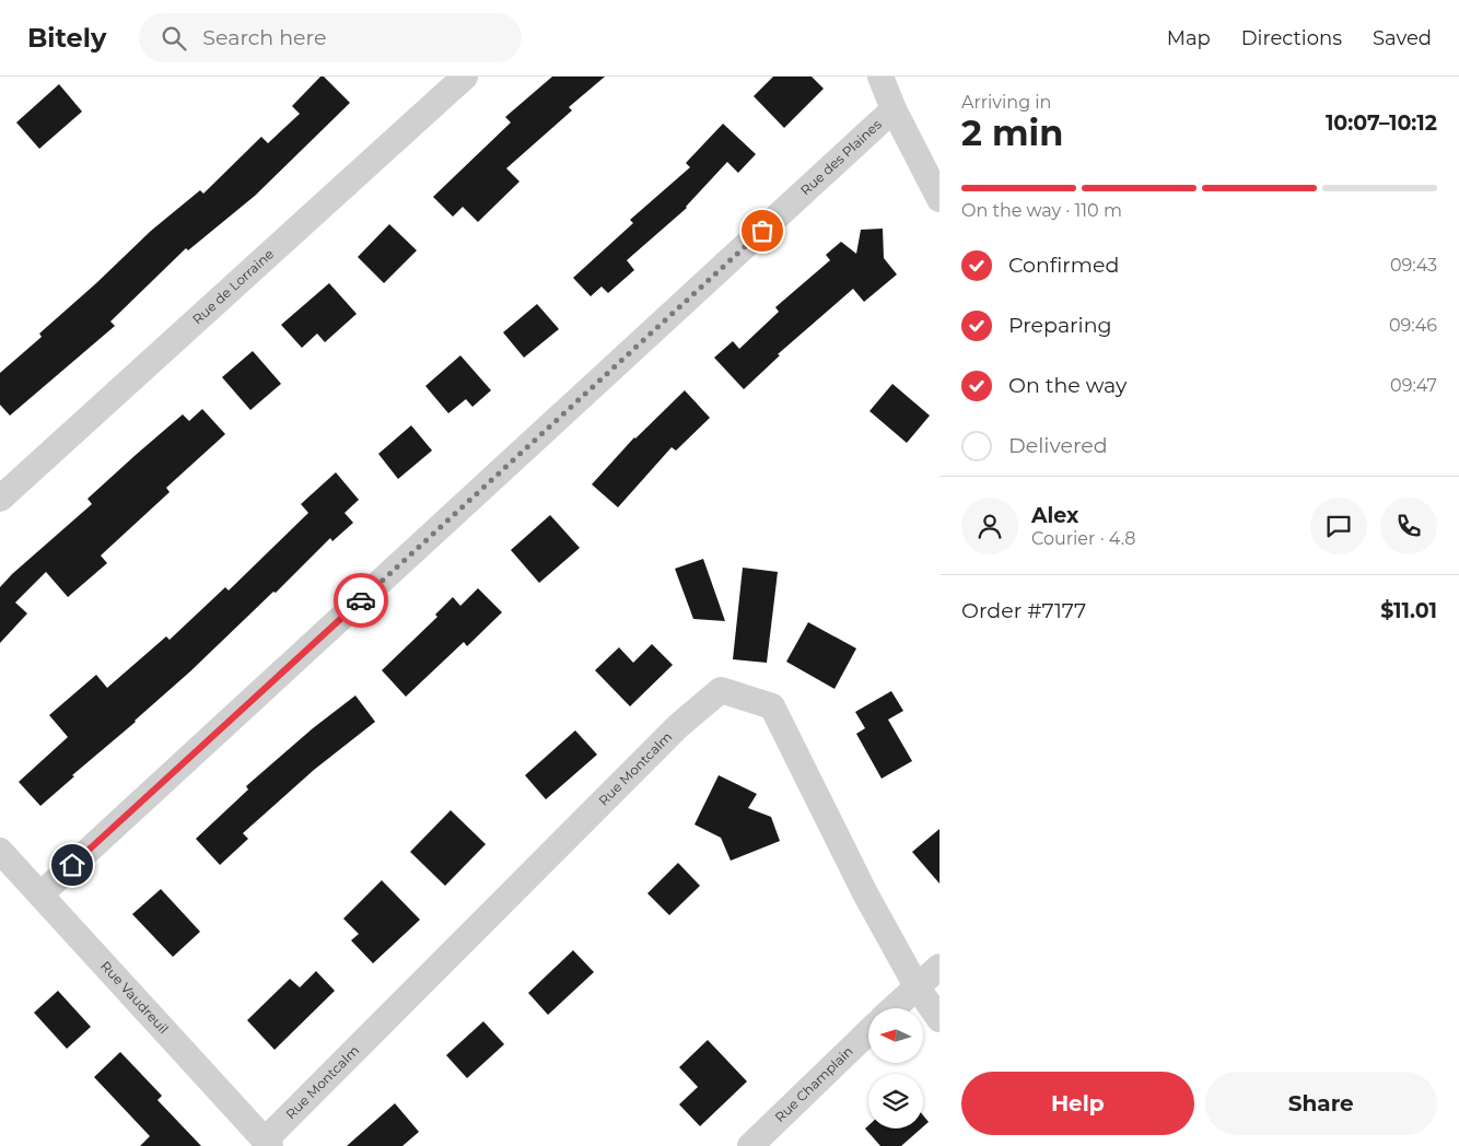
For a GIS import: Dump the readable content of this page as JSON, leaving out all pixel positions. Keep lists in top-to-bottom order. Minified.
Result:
{"streets":{"street":["Rue des Plaines","Rue de Lorraine","Rue Montcalm","Rue Vaudreuil","Rue Champlain"]},"crossings":[["Rue des Plaines","Rue Vaudreuil"],["Rue Montcalm","Rue Vaudreuil"]],"north":"left","page":{"header":"Bitely","search":"Search here","nav":["Map","Directions","Saved"],"heading":["2 min","Arriving in","10:07–10:12"],"panel":["Alex","Courier · 4.8","Order #7177","$11.01"],"bar":"On the way · 110 m","list":[["Confirmed","09:43"],["Preparing","09:46"],["On the way","09:47"],"Delivered"],"buttons":["Help","Share"]}}
